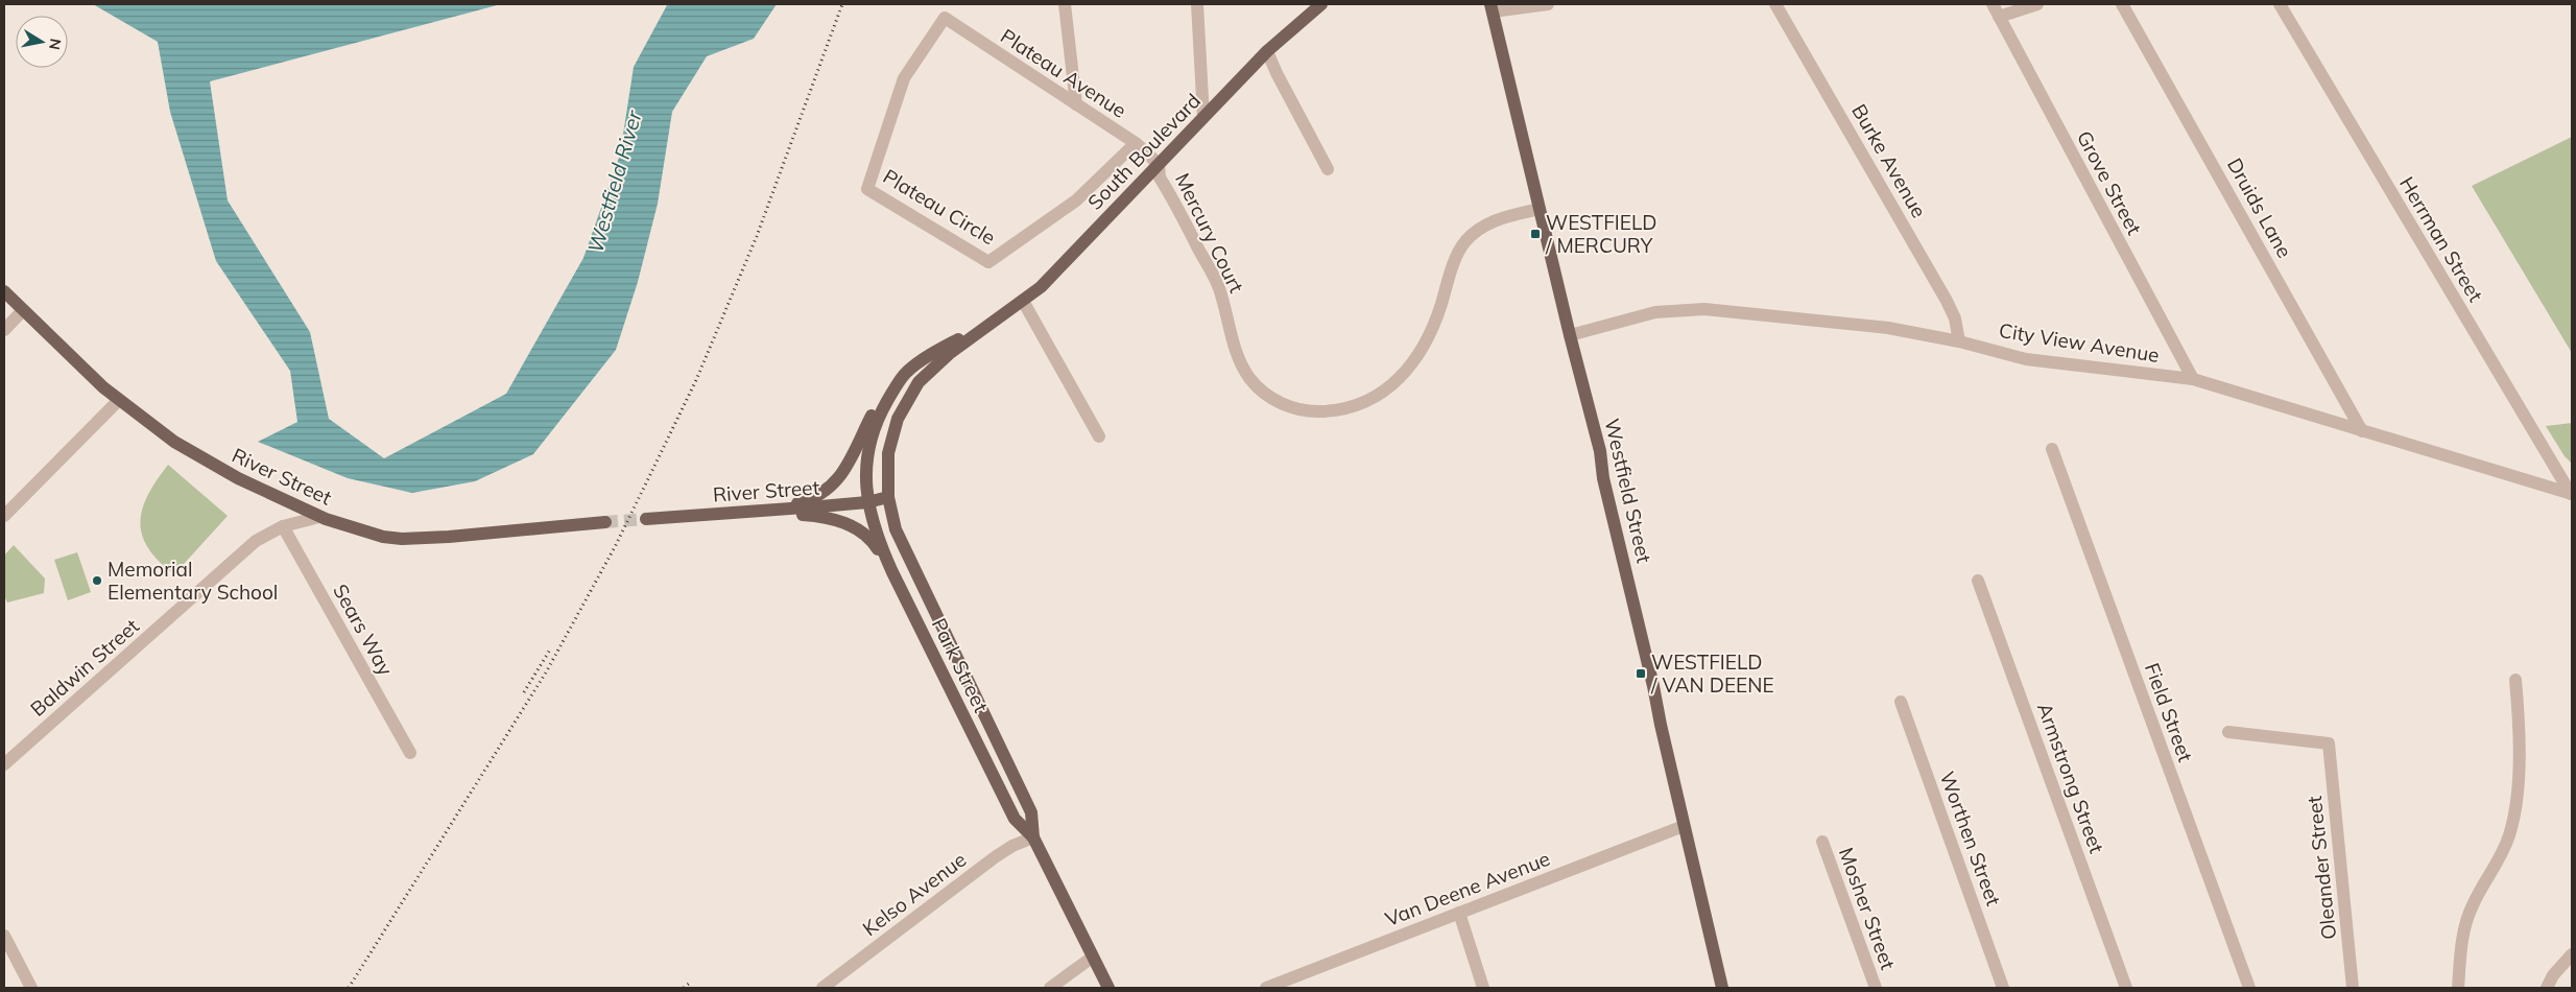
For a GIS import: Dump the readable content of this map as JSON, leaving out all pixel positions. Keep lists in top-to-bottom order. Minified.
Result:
{"streets":{"main road":["South Boulevard","River Street","Westfield Street","Park Street"],"street":["Plateau Avenue","Burke Avenue","Grove Street","Plateau Circle","Druids Lane","Mercury Court","Herrman Street","City View Avenue","Sears Way","Baldwin Street","Field Street","Armstrong Street","Worthen Street","Oleander Street","Van Deene Avenue","Kelso Avenue","Mosher Street"]},"crossings":[["Plateau Avenue","South Boulevard"],["Plateau Avenue","Plateau Circle"],["Plateau Avenue","Mercury Court"],["South Boulevard","Mercury Court"],["South Boulevard","River Street"],["South Boulevard","Park Street"],["Burke Avenue","City View Avenue"],["Grove Street","City View Avenue"],["Druids Lane","City View Avenue"],["Mercury Court","Westfield Street"],["Herrman Street","City View Avenue"],["City View Avenue","Westfield Street"],["River Street","Park Street"],["River Street","Baldwin Street"],["Westfield Street","Van Deene Avenue"],["Sears Way","Baldwin Street"],["Park Street","Kelso Avenue"]],"water":["Westfield River"],"places":{"transit":["WESTFIELD / MERCURY","WESTFIELD / VAN DEENE"],"other":["Memorial Elementary School"]},"north":"right"}
